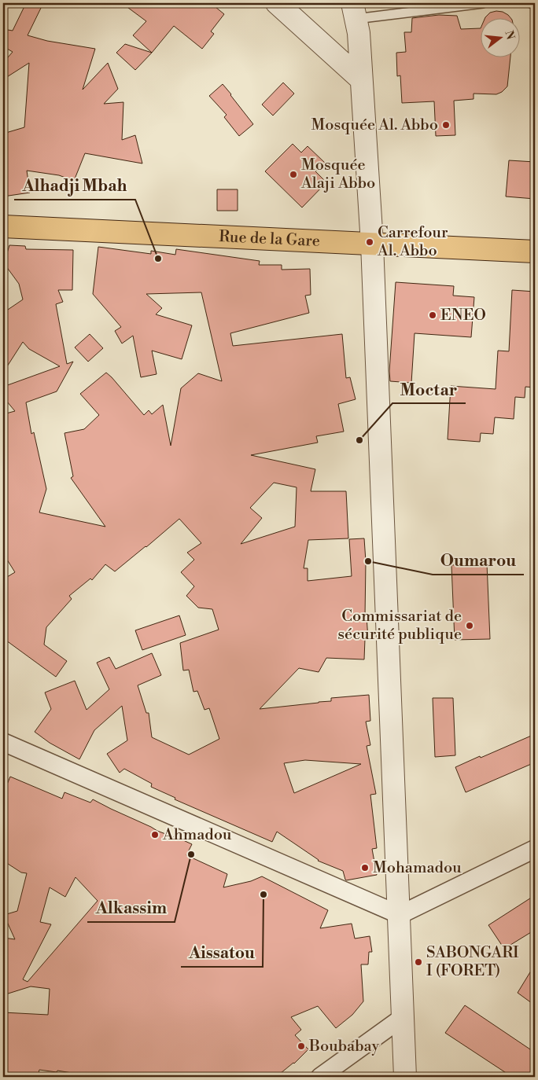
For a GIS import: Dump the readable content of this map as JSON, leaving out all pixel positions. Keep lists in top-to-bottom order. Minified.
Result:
{"streets":{"main road":["Rue de la Gare"]},"places":["Mosquée Al. Abbo","Mosquée Alaji Abbo","Carrefour Al. Abbo","Alhadji Mbah","ENEO","Moctar","Oumarou","Commissariat de sécurité publique","Ahmadou","Alkassim","Mohamadou","Aissatou","SABONGARI I (FORET)","Boubabay"],"north":"right"}
